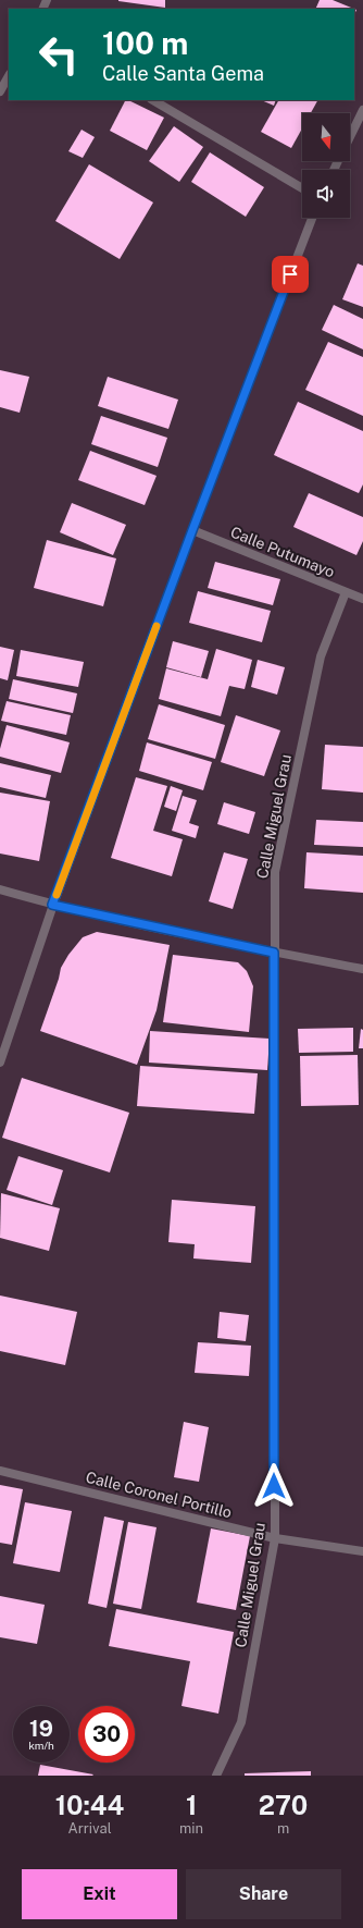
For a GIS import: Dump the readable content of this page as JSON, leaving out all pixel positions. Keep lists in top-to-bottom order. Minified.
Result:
{"streets":{"street":["Calle Putumayo","Calle Miguel Grau","Calle Coronel Portillo"]},"crossings":[["Calle Putumayo","Calle Miguel Grau"],["Calle Miguel Grau","Calle Coronel Portillo"]],"north":"bottom","page":{"turn":["100 m","Calle Santa Gema"],"speed":"19 km/h","limit":"30","eta":["10:44","Arrival","1","min","270","m"],"buttons":["Exit","Share"]}}
